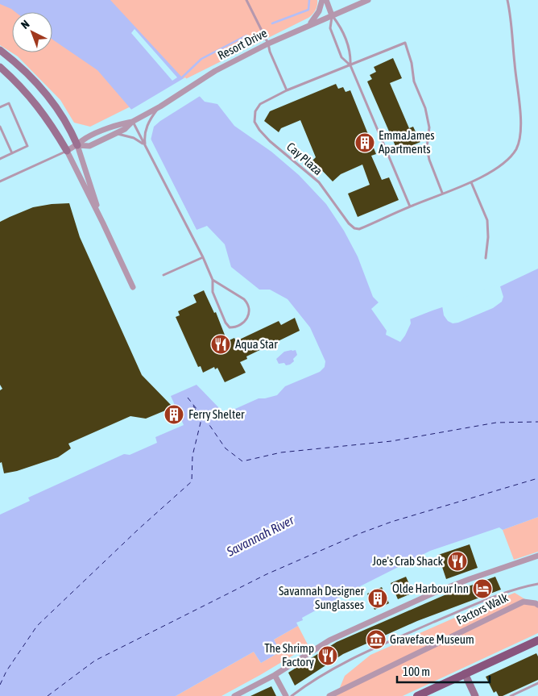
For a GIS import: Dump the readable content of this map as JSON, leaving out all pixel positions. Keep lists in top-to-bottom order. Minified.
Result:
{"streets":{"street":["Resort Drive","Factors Walk"],"lane":["Cay Plaza"]},"water":["Savannah River"],"places":{"building":["EmmaJames Apartments","Ferry Shelter","Savannah Designer Sunglasses"],"restaurant":["Aqua Star","Joe's Crab Shack","The Shrimp Factory"],"hotel":["Olde Harbour Inn"],"museum":["Graveface Museum"]},"scale_bar":"100 m","north":"top left"}
